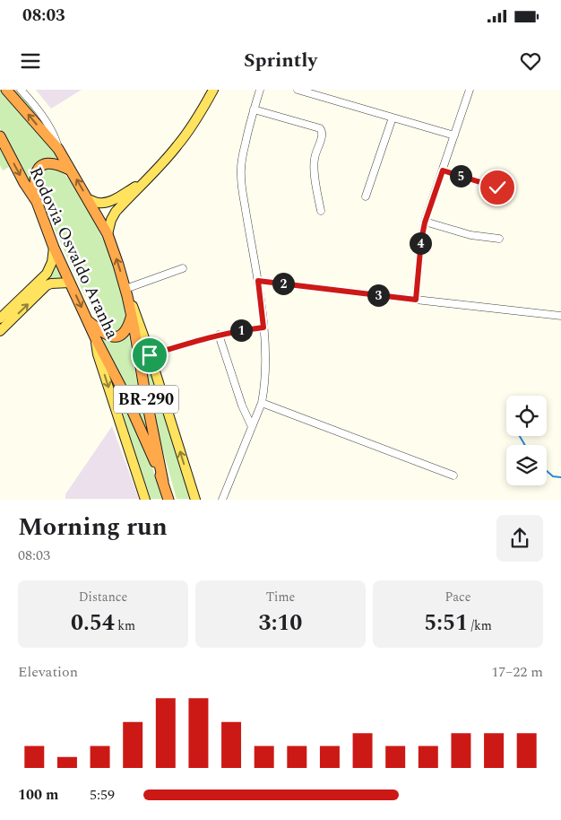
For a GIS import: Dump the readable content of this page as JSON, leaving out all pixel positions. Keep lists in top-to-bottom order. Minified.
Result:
{"streets":{"highway":["Rodovia Osvaldo Aranha","BR-290"]},"crossings":[["Rodovia Osvaldo Aranha","BR-290"]],"page":{"status":"08:03","header":"Sprintly","pins":["5","4","2","3","1"],"heading":["Morning run","08:03"],"stats":[["Distance","0.54 km"],["Time","3:10"],["Pace","5:51 /km"]],"chart":["Elevation","17–22 m"],"list":[{"name":"100 m","note":"5:59"}]}}
